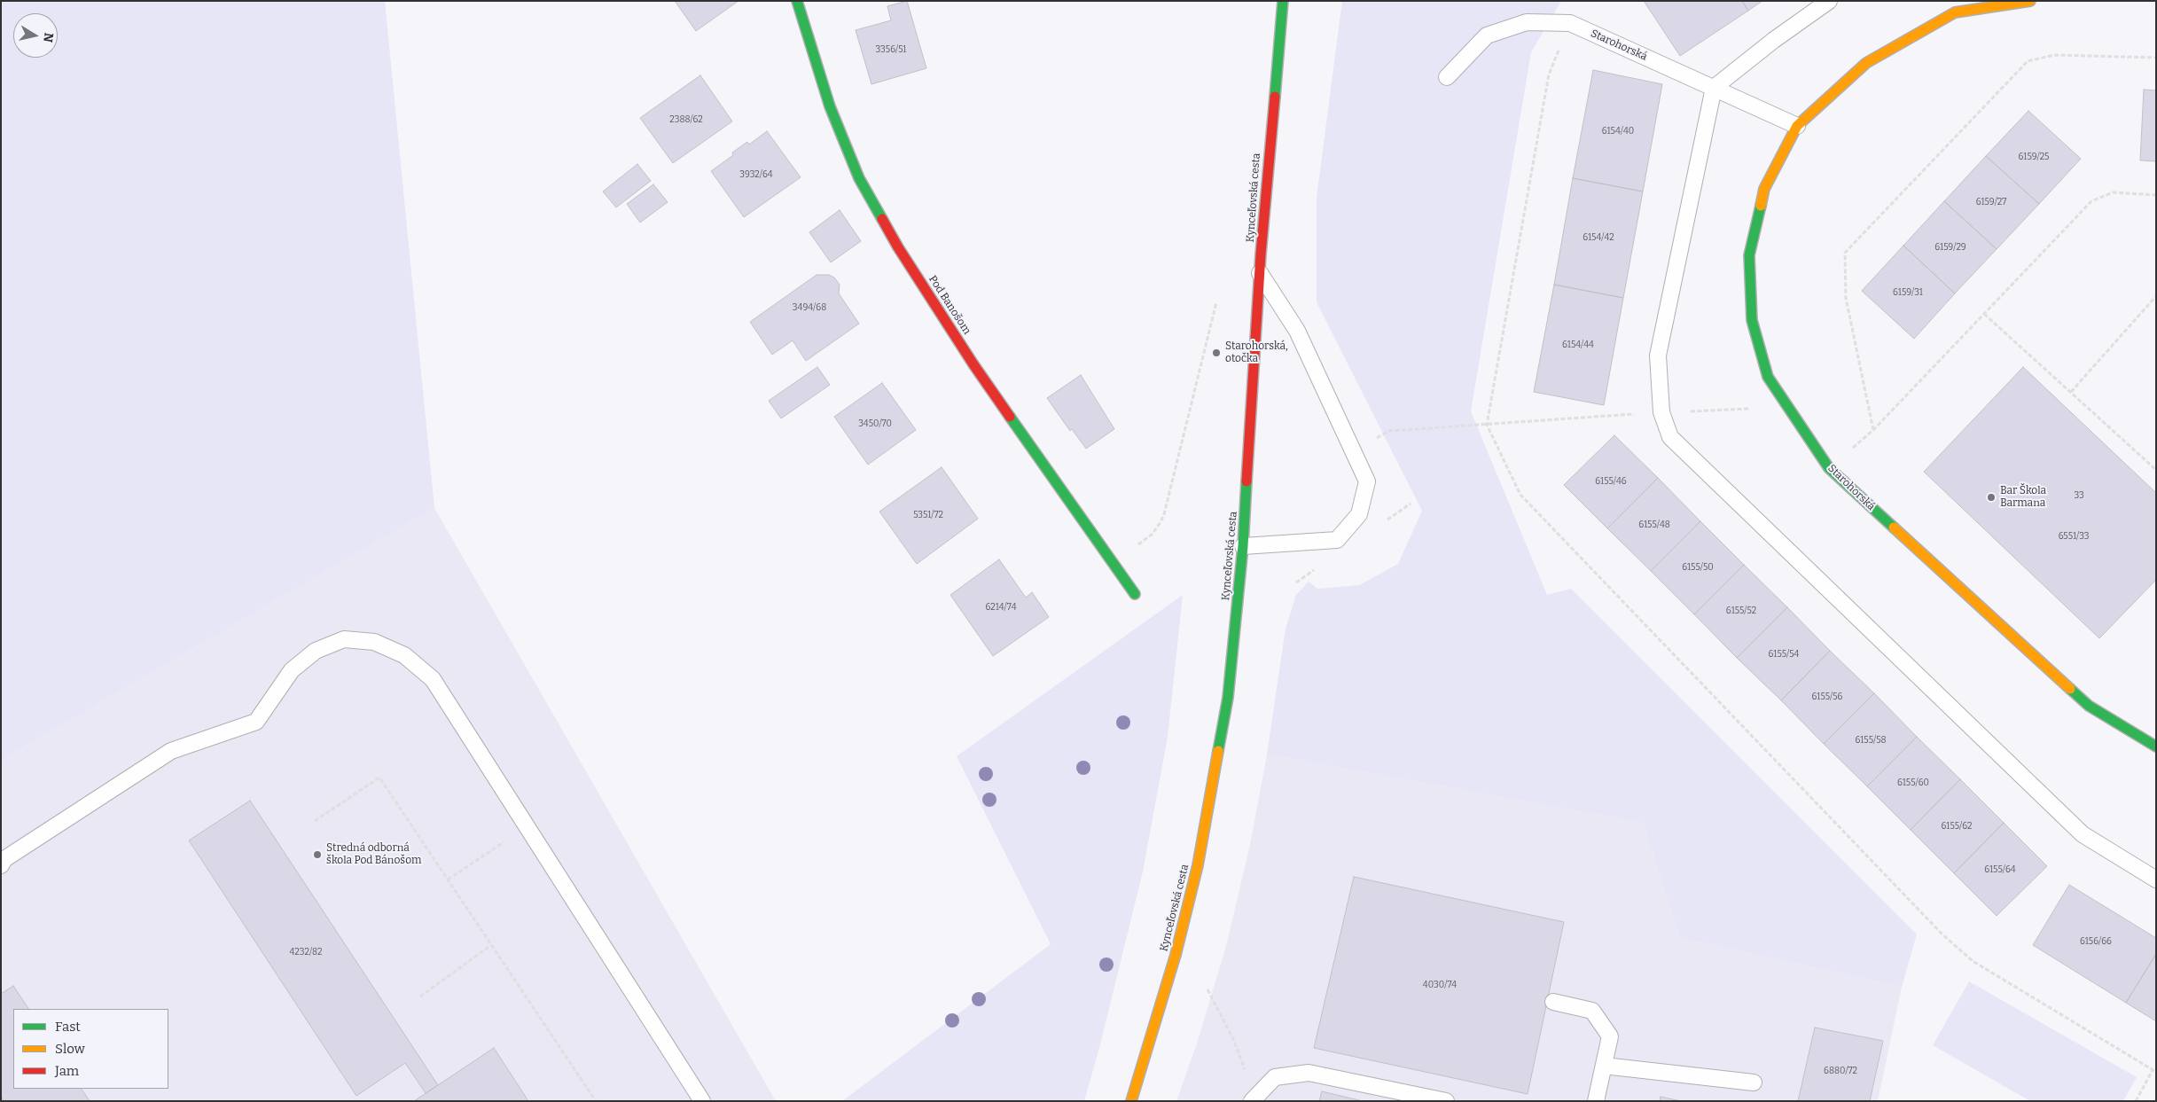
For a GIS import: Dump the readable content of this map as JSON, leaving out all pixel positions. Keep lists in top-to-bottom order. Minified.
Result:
{"streets":{"street":["Starohorská","Kynceľovská cesta","Pod Banošom"]},"places":["Starohorská, otočka","Bar Škola Barmana","Stredná odborná škola Pod Bánošom"],"house_numbers":["3356/51","2388/62","6154/40","6159/25","3932/64","6159/27","6154/42","6159/29","6159/31","3494/68","6154/44","3450/70","6155/46","33","5351/72","6155/48","6551/33","6155/50","6214/74","6155/52","6155/54","6155/56","6155/58","6155/60","6155/62","6155/64","6156/66","4232/82","4030/74","6880/72"],"legend":["Fast","Slow","Jam"],"north":"right"}
